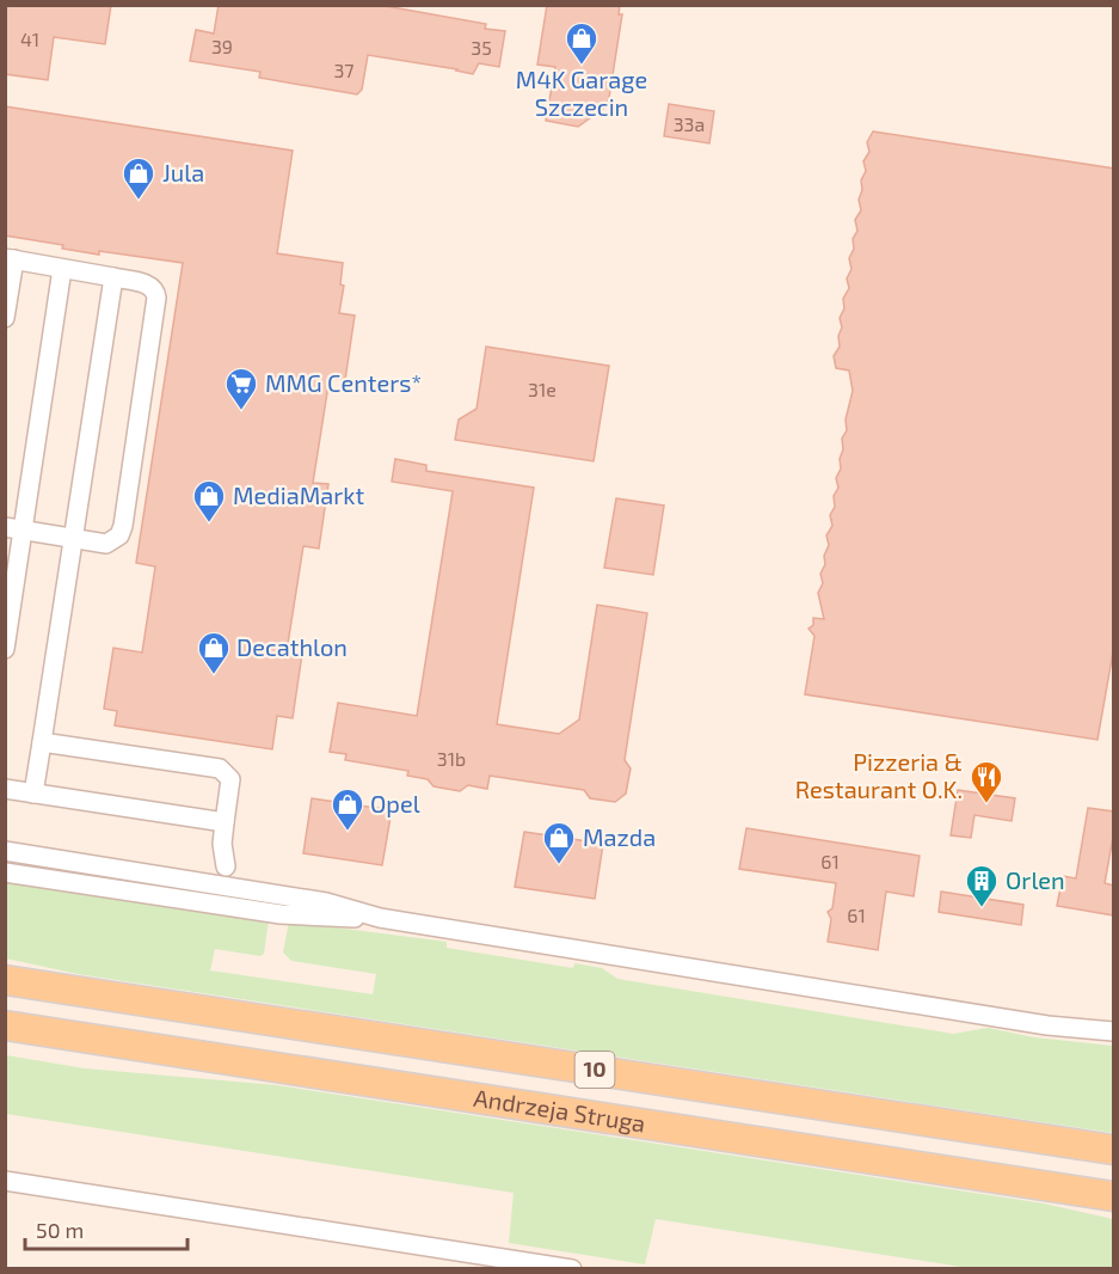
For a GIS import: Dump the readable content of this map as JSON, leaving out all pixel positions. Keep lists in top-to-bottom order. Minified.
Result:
{"streets":{"main road":["10","Andrzeja Struga"]},"places":{"shop":["M4K Garage Szczecin","Jula","MediaMarkt","Decathlon","Opel","Mazda"],"supermarket":["MMG Centers*"],"restaurant":["Pizzeria & Restaurant O.K."],"building":["Orlen"]},"house_numbers":["41","39","35","37","33a","31e","31b","61","61"],"scale_bar":"50 m"}
